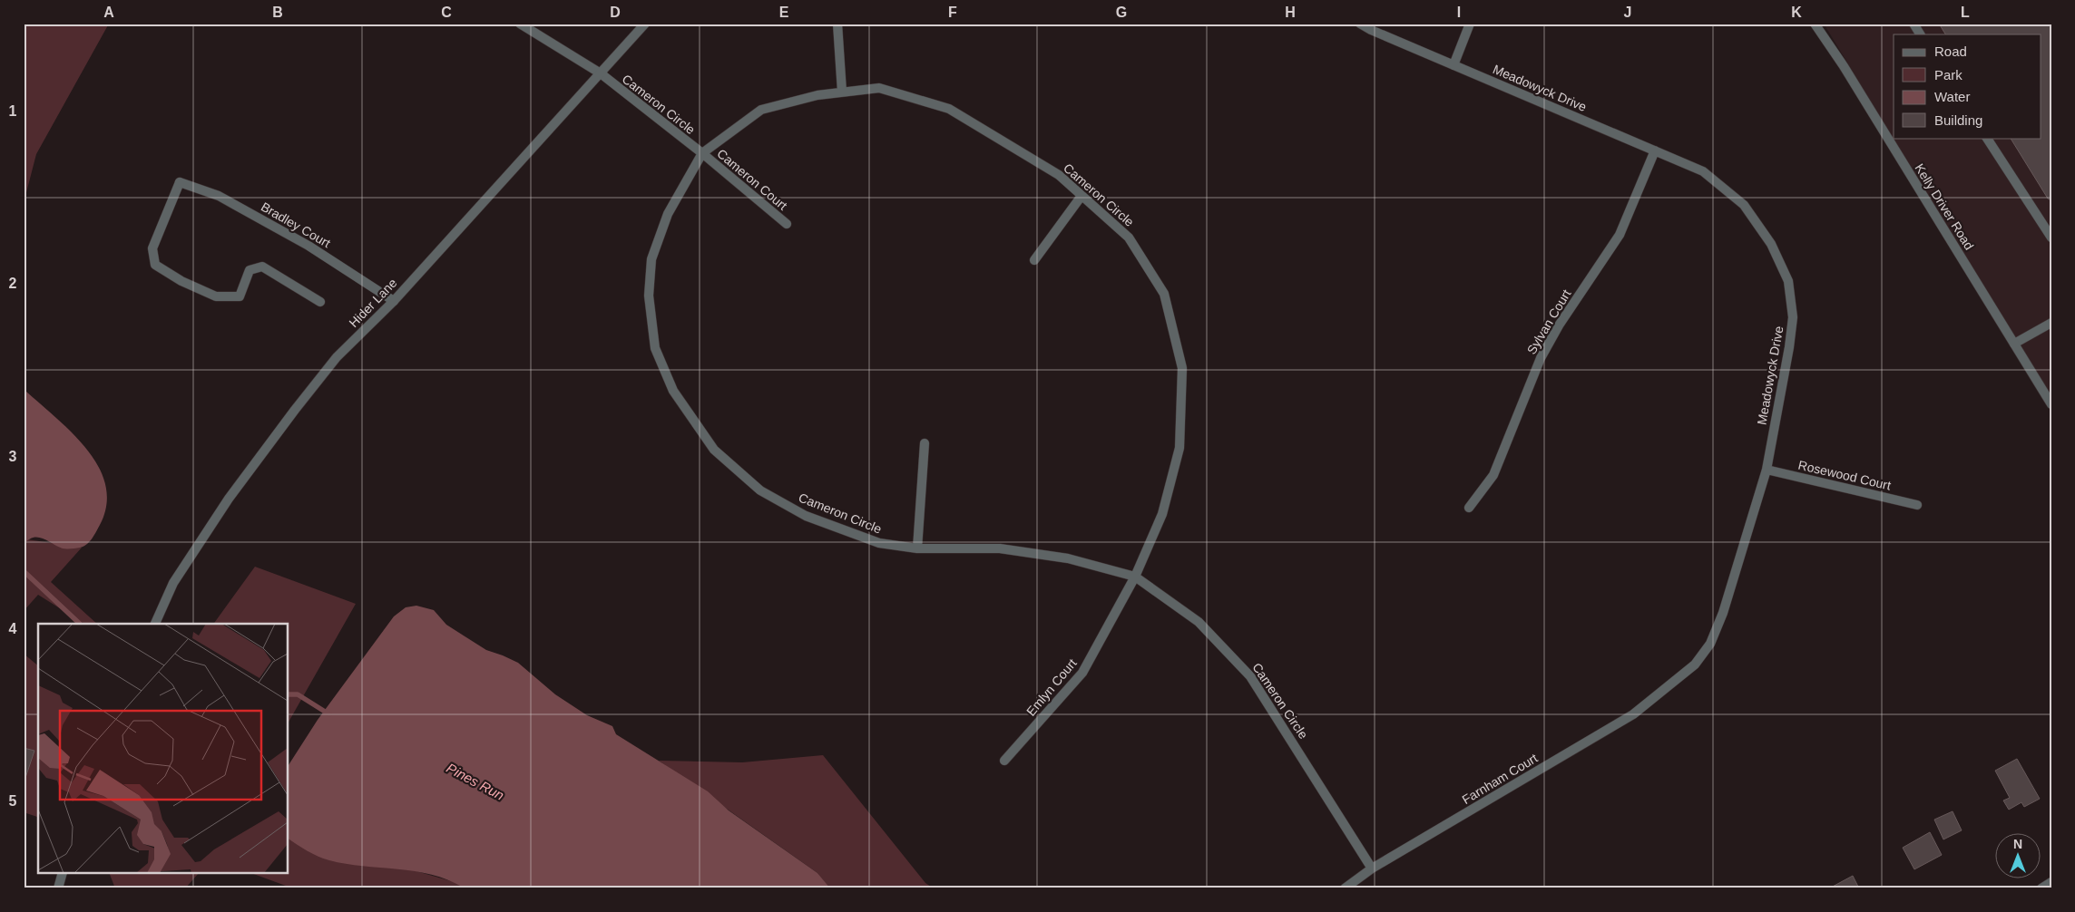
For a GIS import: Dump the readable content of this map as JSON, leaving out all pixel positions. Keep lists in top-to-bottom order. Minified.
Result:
{"streets":{"street":["Meadowyck Drive","Cameron Circle","Cameron Court","Kelly Driver Road","Bradley Court","Hider Lane","Sylvan Court","Rosewood Court","Emlyn Court","Farnham Court"]},"crossings":[["Meadowyck Drive","Sylvan Court"],["Meadowyck Drive","Rosewood Court"],["Meadowyck Drive","Farnham Court"],["Cameron Circle","Cameron Court"],["Cameron Circle","Hider Lane"],["Cameron Circle","Emlyn Court"],["Cameron Circle","Farnham Court"],["Bradley Court","Hider Lane"]],"water":["Pines Run"],"legend":["Road","Park","Water","Building"],"north":"top","grid":{"columns":["A","B","C","D","E","F","G","H","I","J","K","L"],"rows":["1","2","3","4","5"]}}
